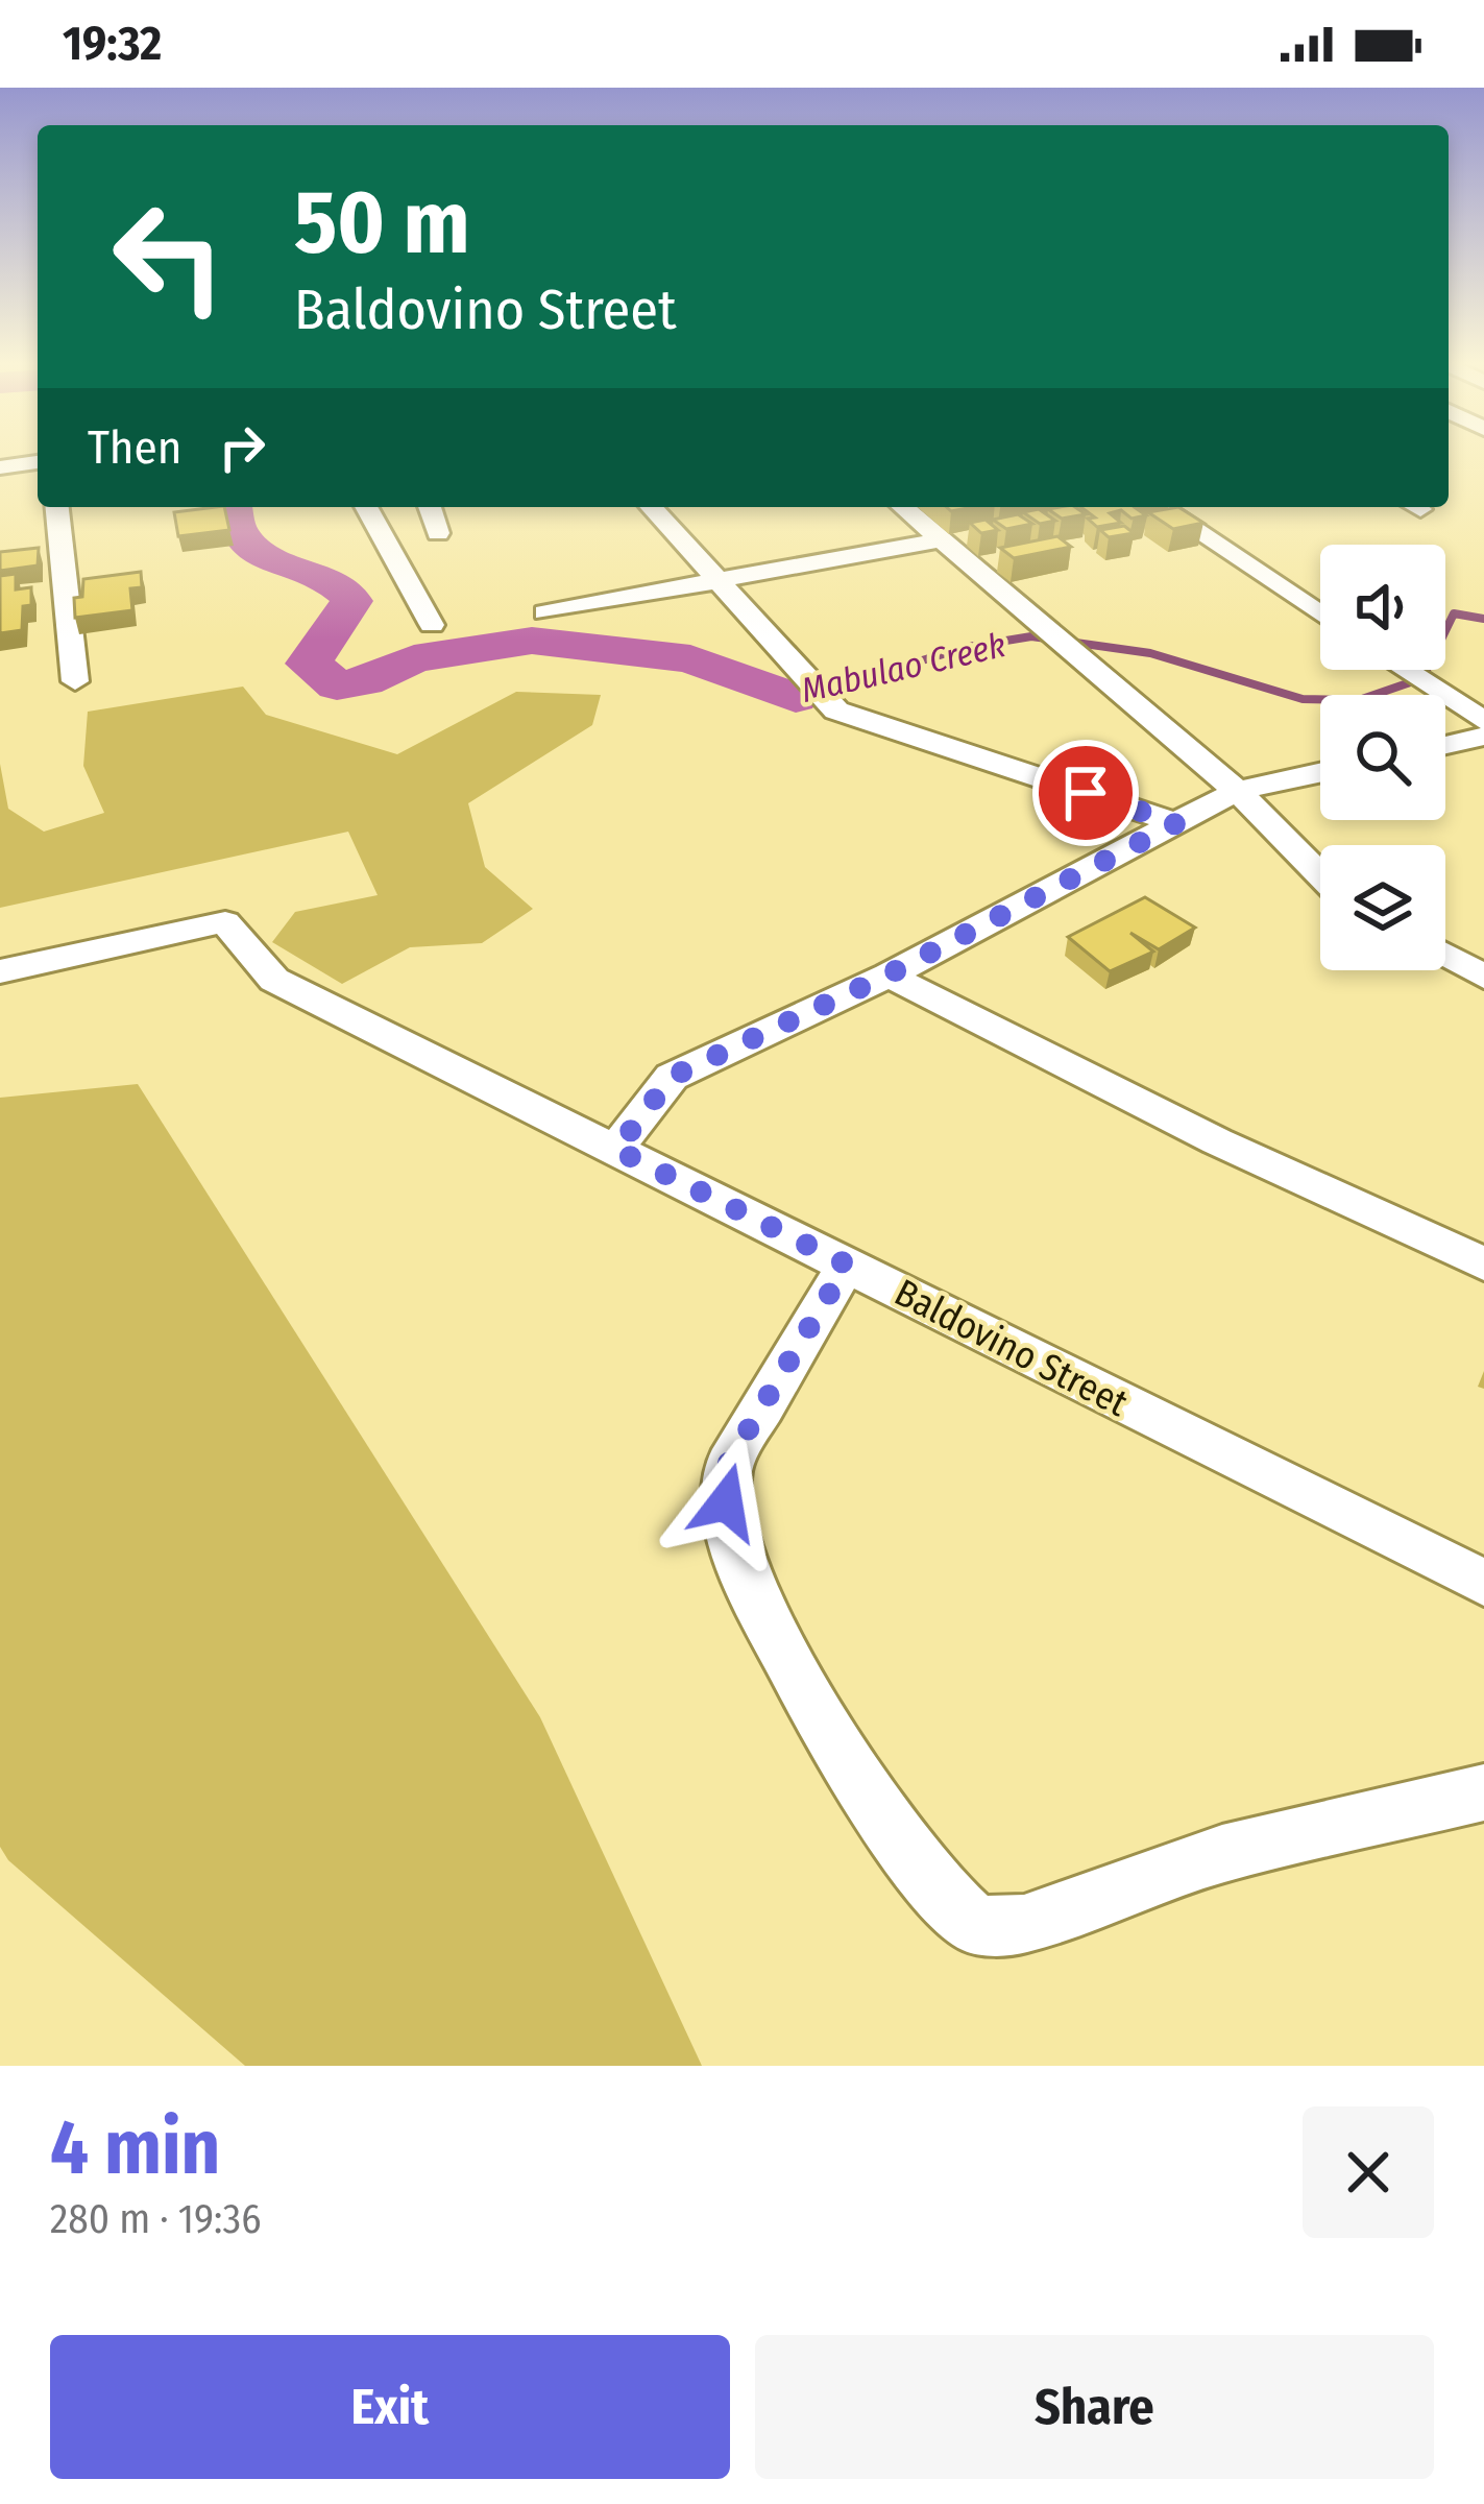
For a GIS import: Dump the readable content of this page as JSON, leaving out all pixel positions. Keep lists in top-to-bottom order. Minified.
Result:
{"streets":{"street":["Baldovino Street"]},"water":["Mabulao Creek"],"page":{"status":"19:32","turn":["50 m","Baldovino Street"],"then":"Then","heading":["4 min","280 m · 19:36"],"buttons":["Exit","Share"]}}
